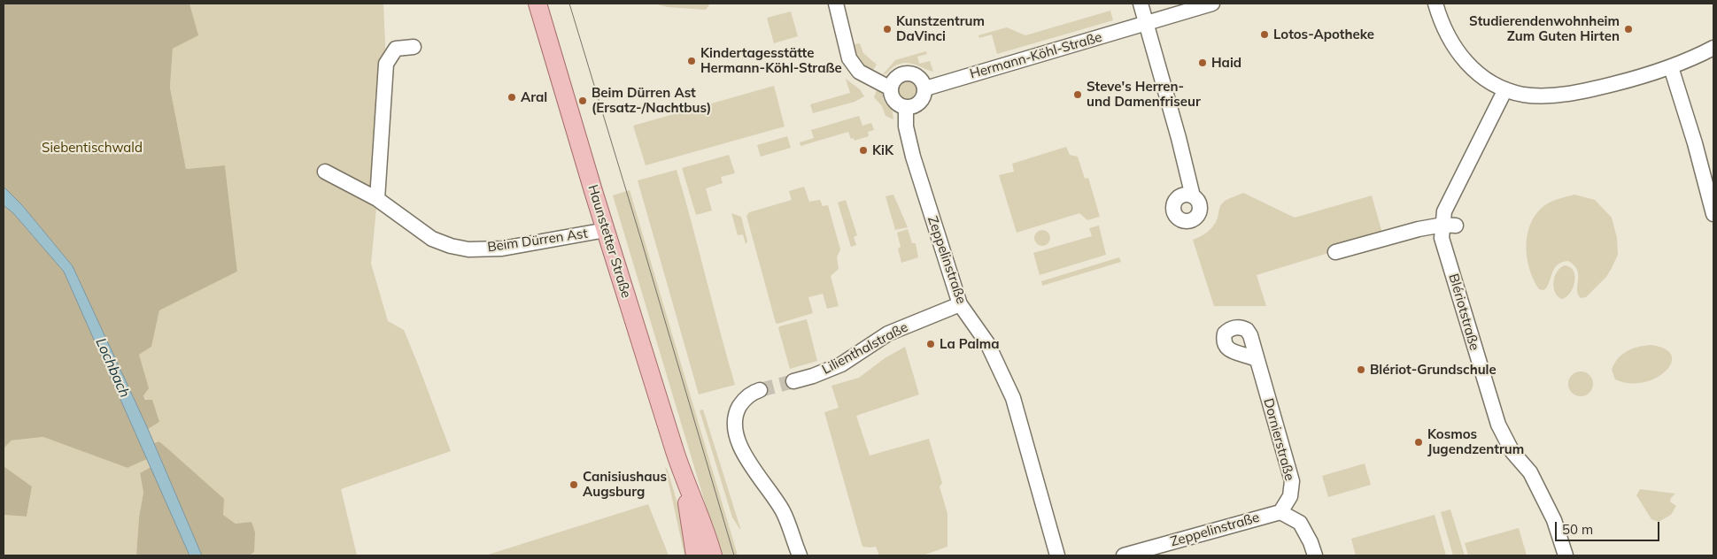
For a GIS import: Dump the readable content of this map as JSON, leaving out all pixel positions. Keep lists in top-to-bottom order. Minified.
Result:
{"streets":{"main road":["Haunstetter Straße"],"street":["Hermann-Köhl-Straße","Beim Dürren Ast","Zeppelinstraße","Blériotstraße","Lilienthalstraße","Dornierstraße"]},"crossings":[["Hermann-Köhl-Straße","Zeppelinstraße"],["Beim Dürren Ast","Haunstetter Straße"],["Zeppelinstraße","Lilienthalstraße"],["Zeppelinstraße","Dornierstraße"]],"water":["Lochbach"],"parks":["Siebentischwald"],"places":["Kunstzentrum DaVinci","Studierendenwohnheim Zum Guten Hirten","Lotos-Apotheke","Kindertagesstätte Hermann-Köhl-Straße","Haid","Steve's Herren- und Damenfriseur","Aral","Beim Dürren Ast (Ersatz-/Nachtbus)","KiK","La Palma","Blériot-Grundschule","Kosmos Jugendzentrum","Canisiushaus Augsburg"],"scale_bar":"50 m"}
